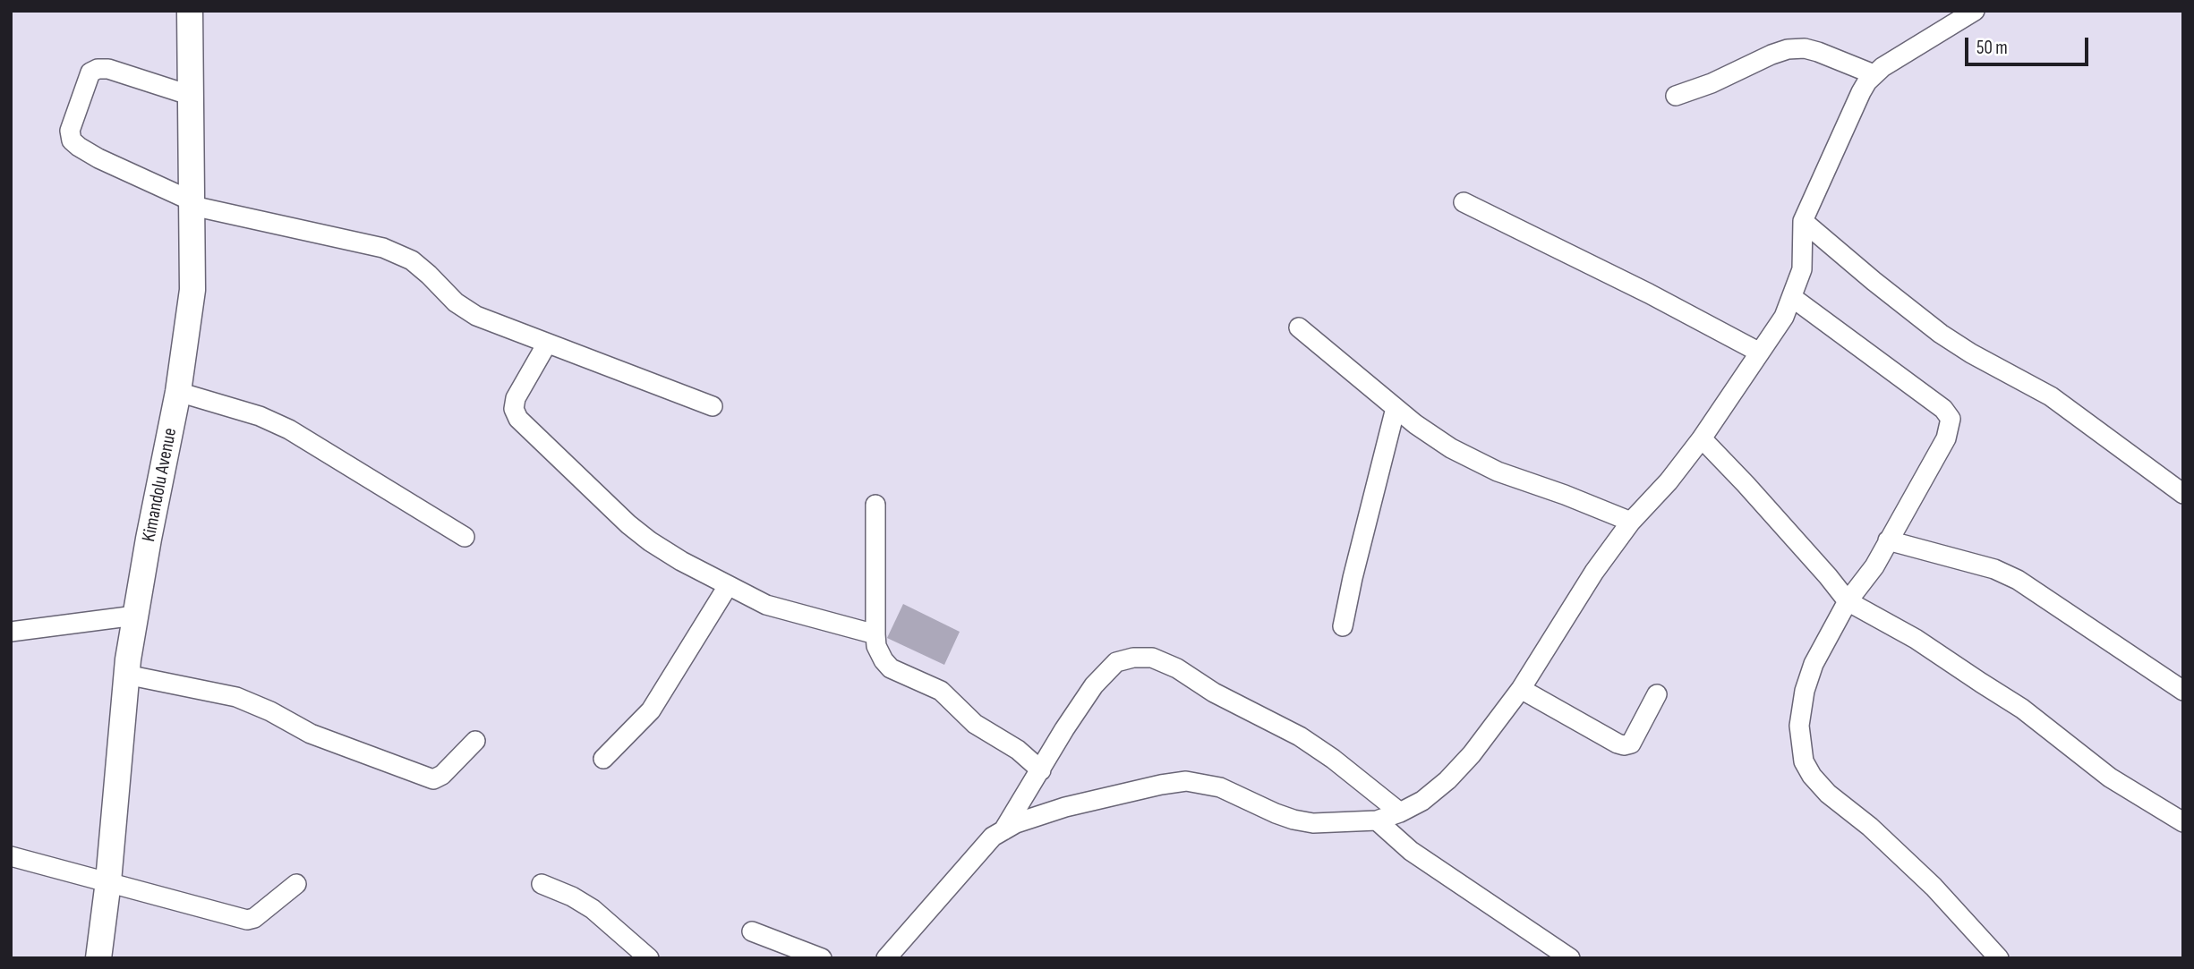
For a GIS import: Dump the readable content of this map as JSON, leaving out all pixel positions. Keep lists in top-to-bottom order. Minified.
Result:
{"streets":{"street":["Kimandolu Avenue"]},"scale_bar":"50 m"}
